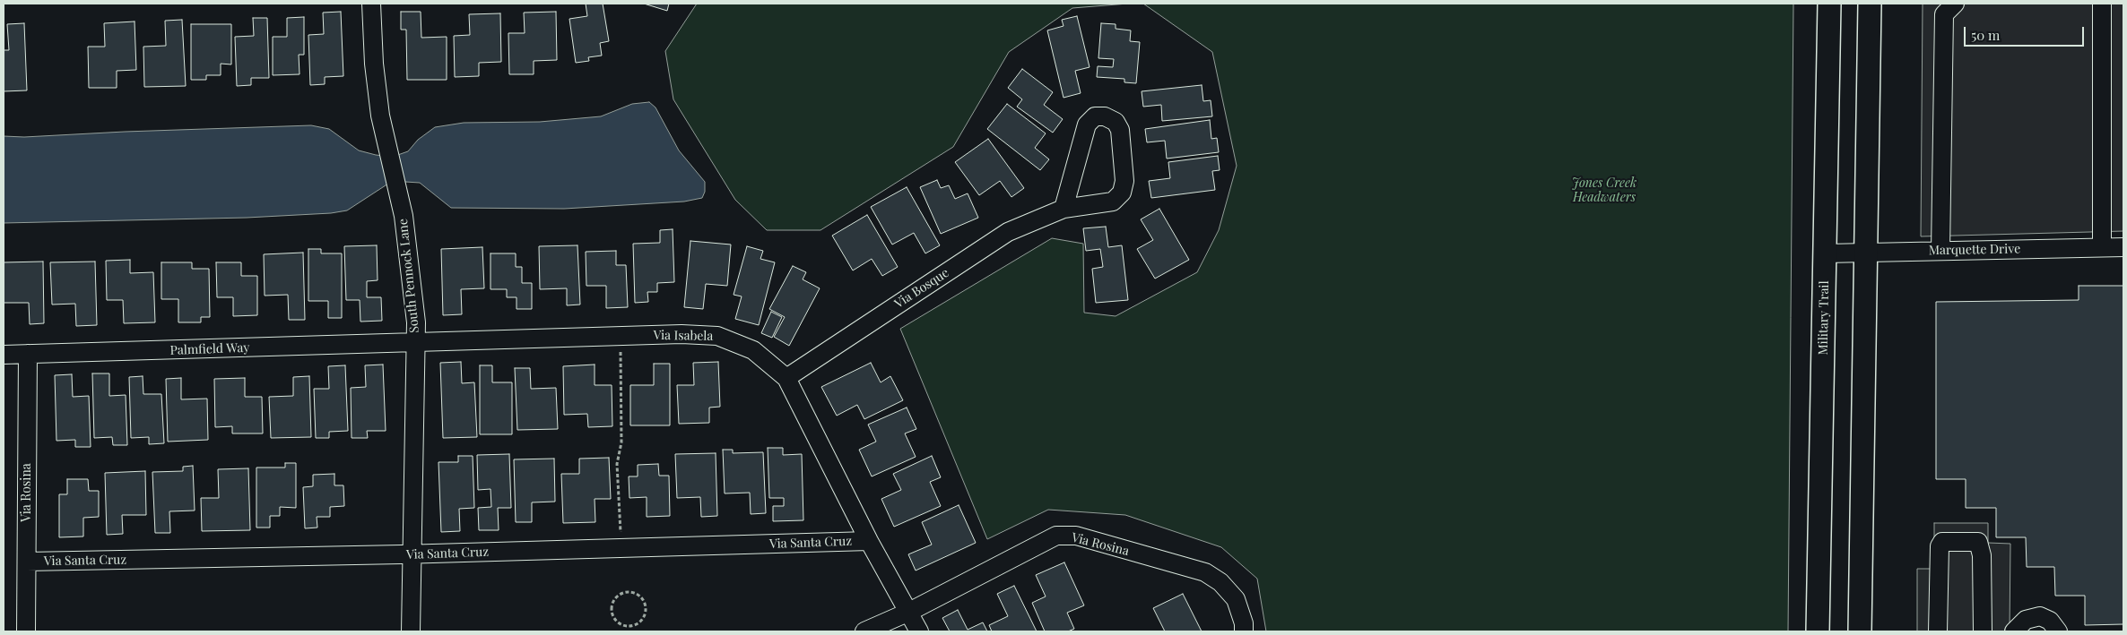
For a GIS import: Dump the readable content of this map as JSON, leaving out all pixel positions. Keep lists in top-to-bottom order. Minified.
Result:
{"streets":{"main road":["Military Trail"],"street":["Marquette Drive","South Pennock Lane","Via Bosque","Via Isabela","Palmfield Way","Via Rosina","Via Santa Cruz"]},"crossings":[["Marquette Drive","Military Trail"],["South Pennock Lane","Via Isabela"],["South Pennock Lane","Palmfield Way"],["South Pennock Lane","Via Santa Cruz"],["Via Bosque","Via Isabela"],["Via Isabela","Palmfield Way"],["Via Isabela","Via Rosina"],["Via Isabela","Via Santa Cruz"],["Palmfield Way","Via Rosina"],["Via Rosina","Via Santa Cruz"]],"parks":["Jones Creek Headwaters"],"scale_bar":"50 m"}
